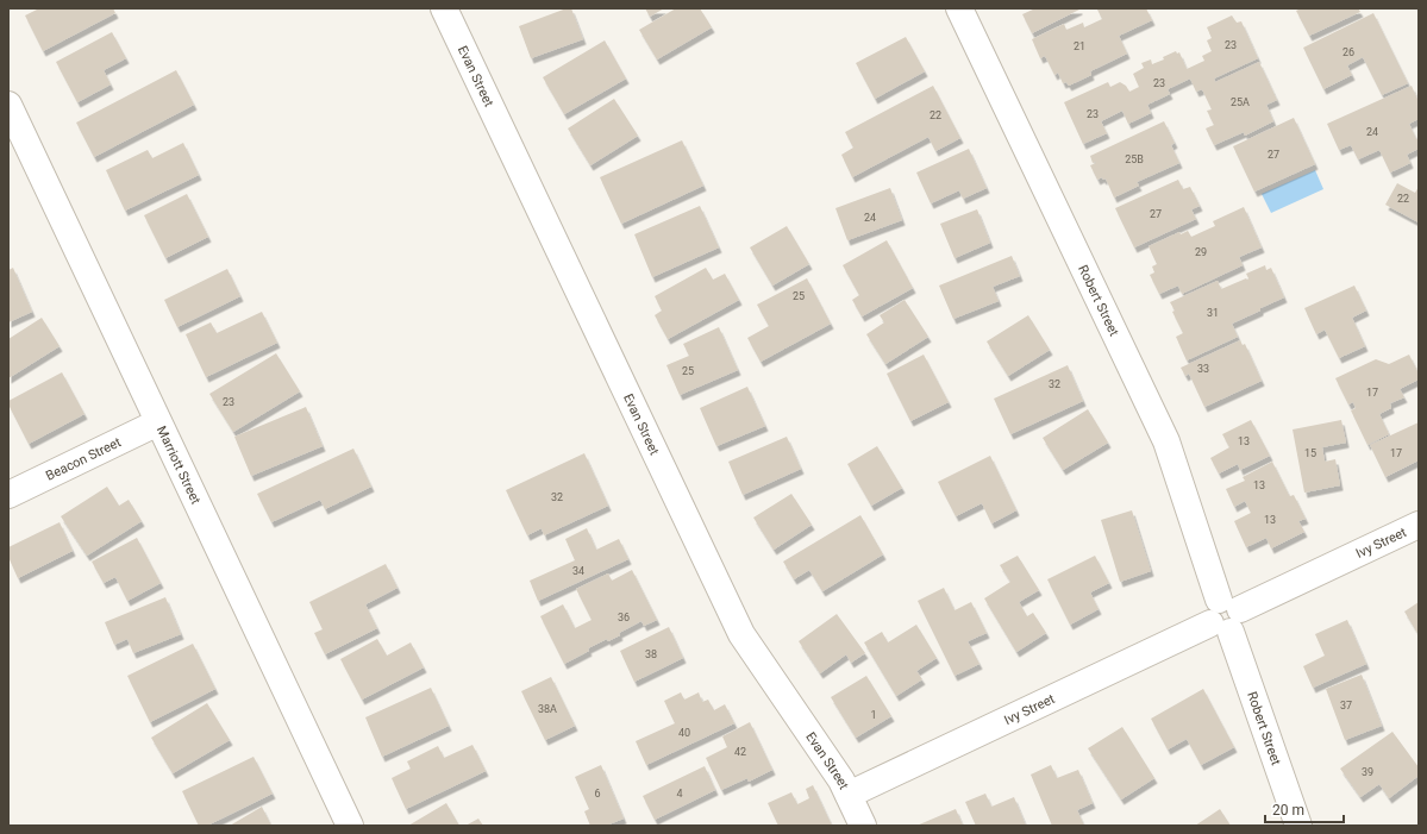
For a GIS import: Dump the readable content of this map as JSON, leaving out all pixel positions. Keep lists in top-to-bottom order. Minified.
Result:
{"streets":{"street":["Evan Street","Robert Street","Beacon Street","Marriott Street","Ivy Street"]},"crossings":[["Evan Street","Ivy Street"],["Robert Street","Ivy Street"],["Beacon Street","Marriott Street"]],"house_numbers":["23","21","26","23","25A","23","22","24","27","25B","22","27","24","29","25","31","33","25","32","17","23","13","15","17","13","32","13","34","36","38","37","38A","1","40","42","39","6","4"],"scale_bar":"20 m"}
